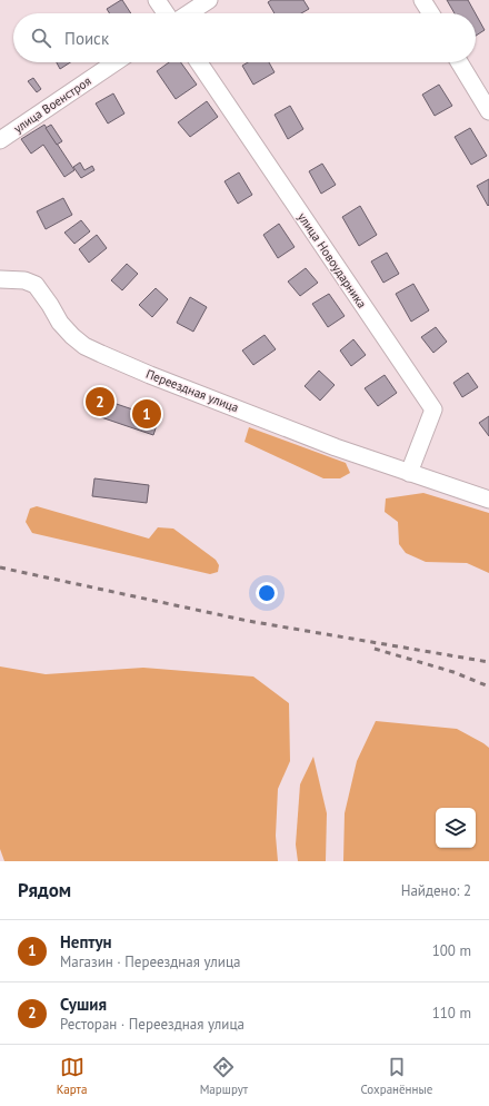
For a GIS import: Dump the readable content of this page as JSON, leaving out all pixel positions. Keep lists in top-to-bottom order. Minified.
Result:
{"streets":{"street":["улица Военстроя","улица Новоударника","Переездная улица"]},"crossings":[["улица Новоударника","Переездная улица"]],"page":{"search":"Поиск","pins":["2","1"],"heading":["Рядом","Найдено: 2"],"list":[{"mark":"1","name":"Нептун","note":"Магазин · Переездная улица","value":"100 m"},{"mark":"2","name":"Сушия","note":"Ресторан · Переездная улица","value":"110 m"}],"nav":["Карта","Маршрут","Сохранённые"]}}
